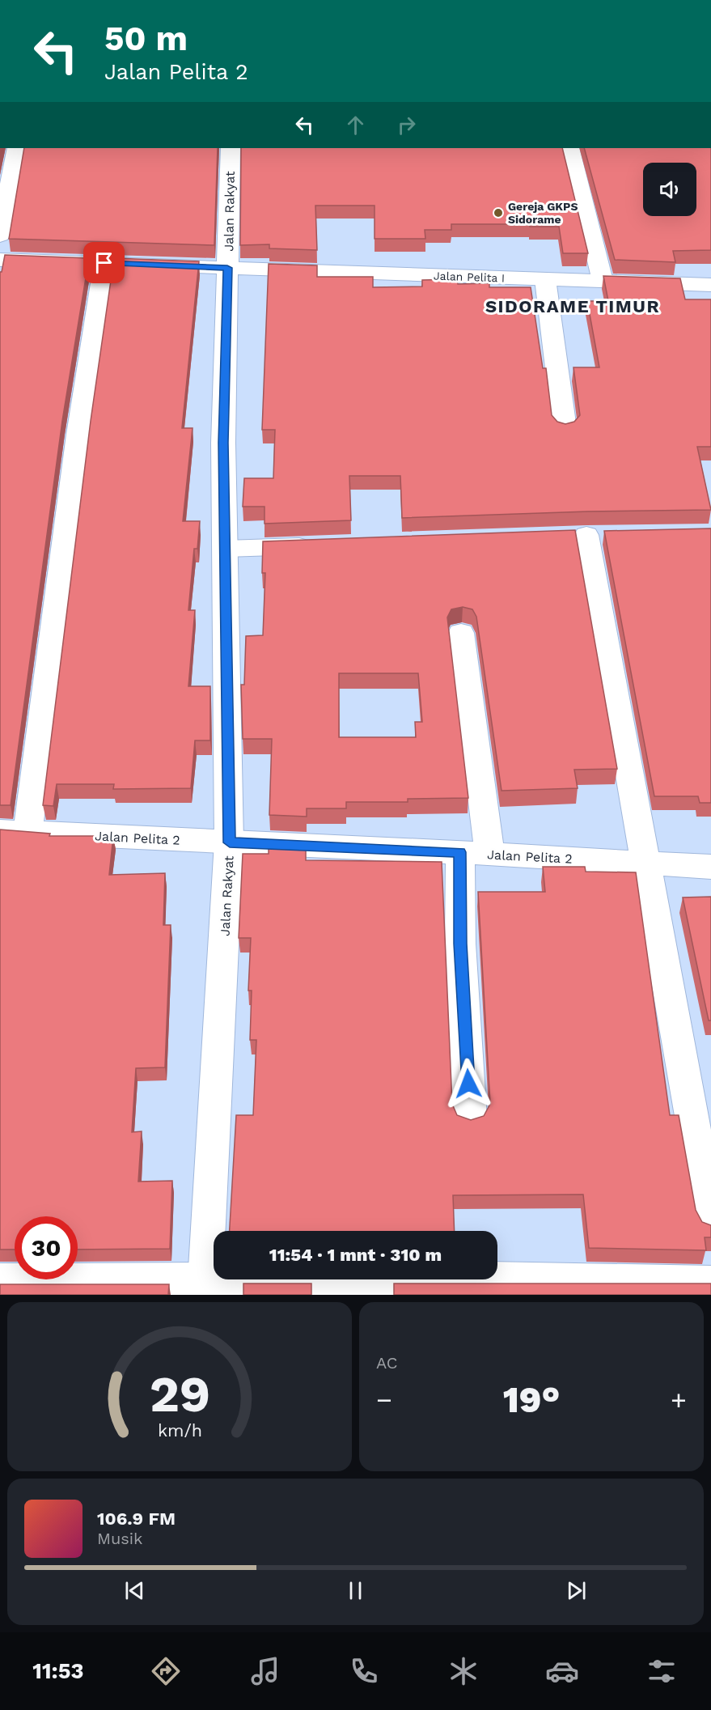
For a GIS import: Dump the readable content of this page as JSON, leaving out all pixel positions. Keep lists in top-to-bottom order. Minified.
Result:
{"streets":{"street":["Jalan Rakyat","Jalan Pelita I","Jalan Pelita 2"]},"crossings":[["Jalan Rakyat","Jalan Pelita I"],["Jalan Rakyat","Jalan Pelita 2"]],"districts":["SIDORAME TIMUR"],"places":["Gereja GKPS Sidorame"],"page":{"turn":["50 m","Jalan Pelita 2"],"limit":"30","trip":"11:54 · 1 mnt · 310 m","tile":"AC","heat":["−","19°","+"],"song":["106.9 FM","Musik"],"tabs":"11:53","gauge":["29","km/h"]}}
